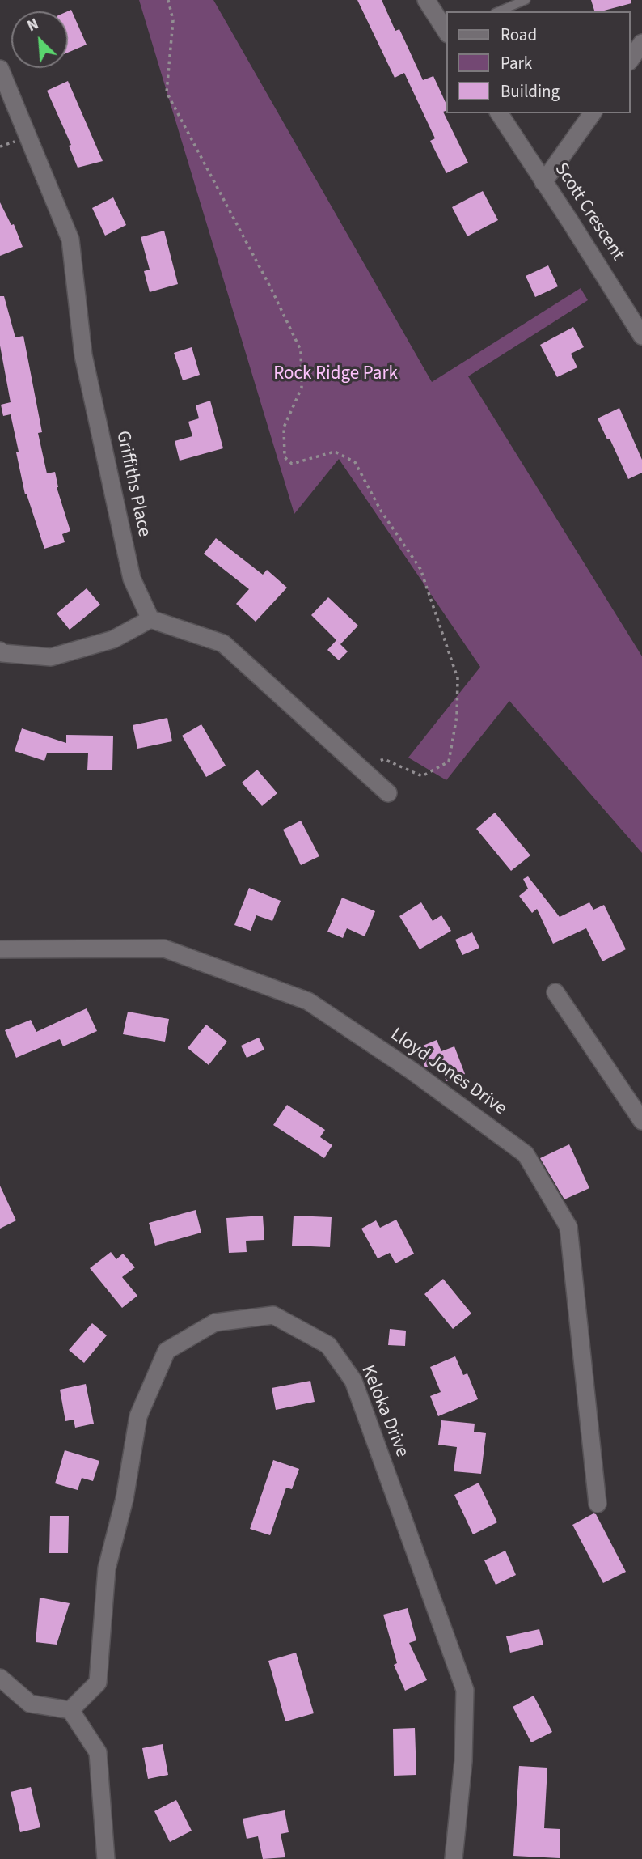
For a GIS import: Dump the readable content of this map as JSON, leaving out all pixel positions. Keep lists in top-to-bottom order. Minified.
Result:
{"streets":{"street":["Scott Crescent","Griffiths Place","Lloyd Jones Drive","Keloka Drive"]},"parks":["Rock Ridge Park"],"legend":["Road","Park","Building"],"north":"top left"}
